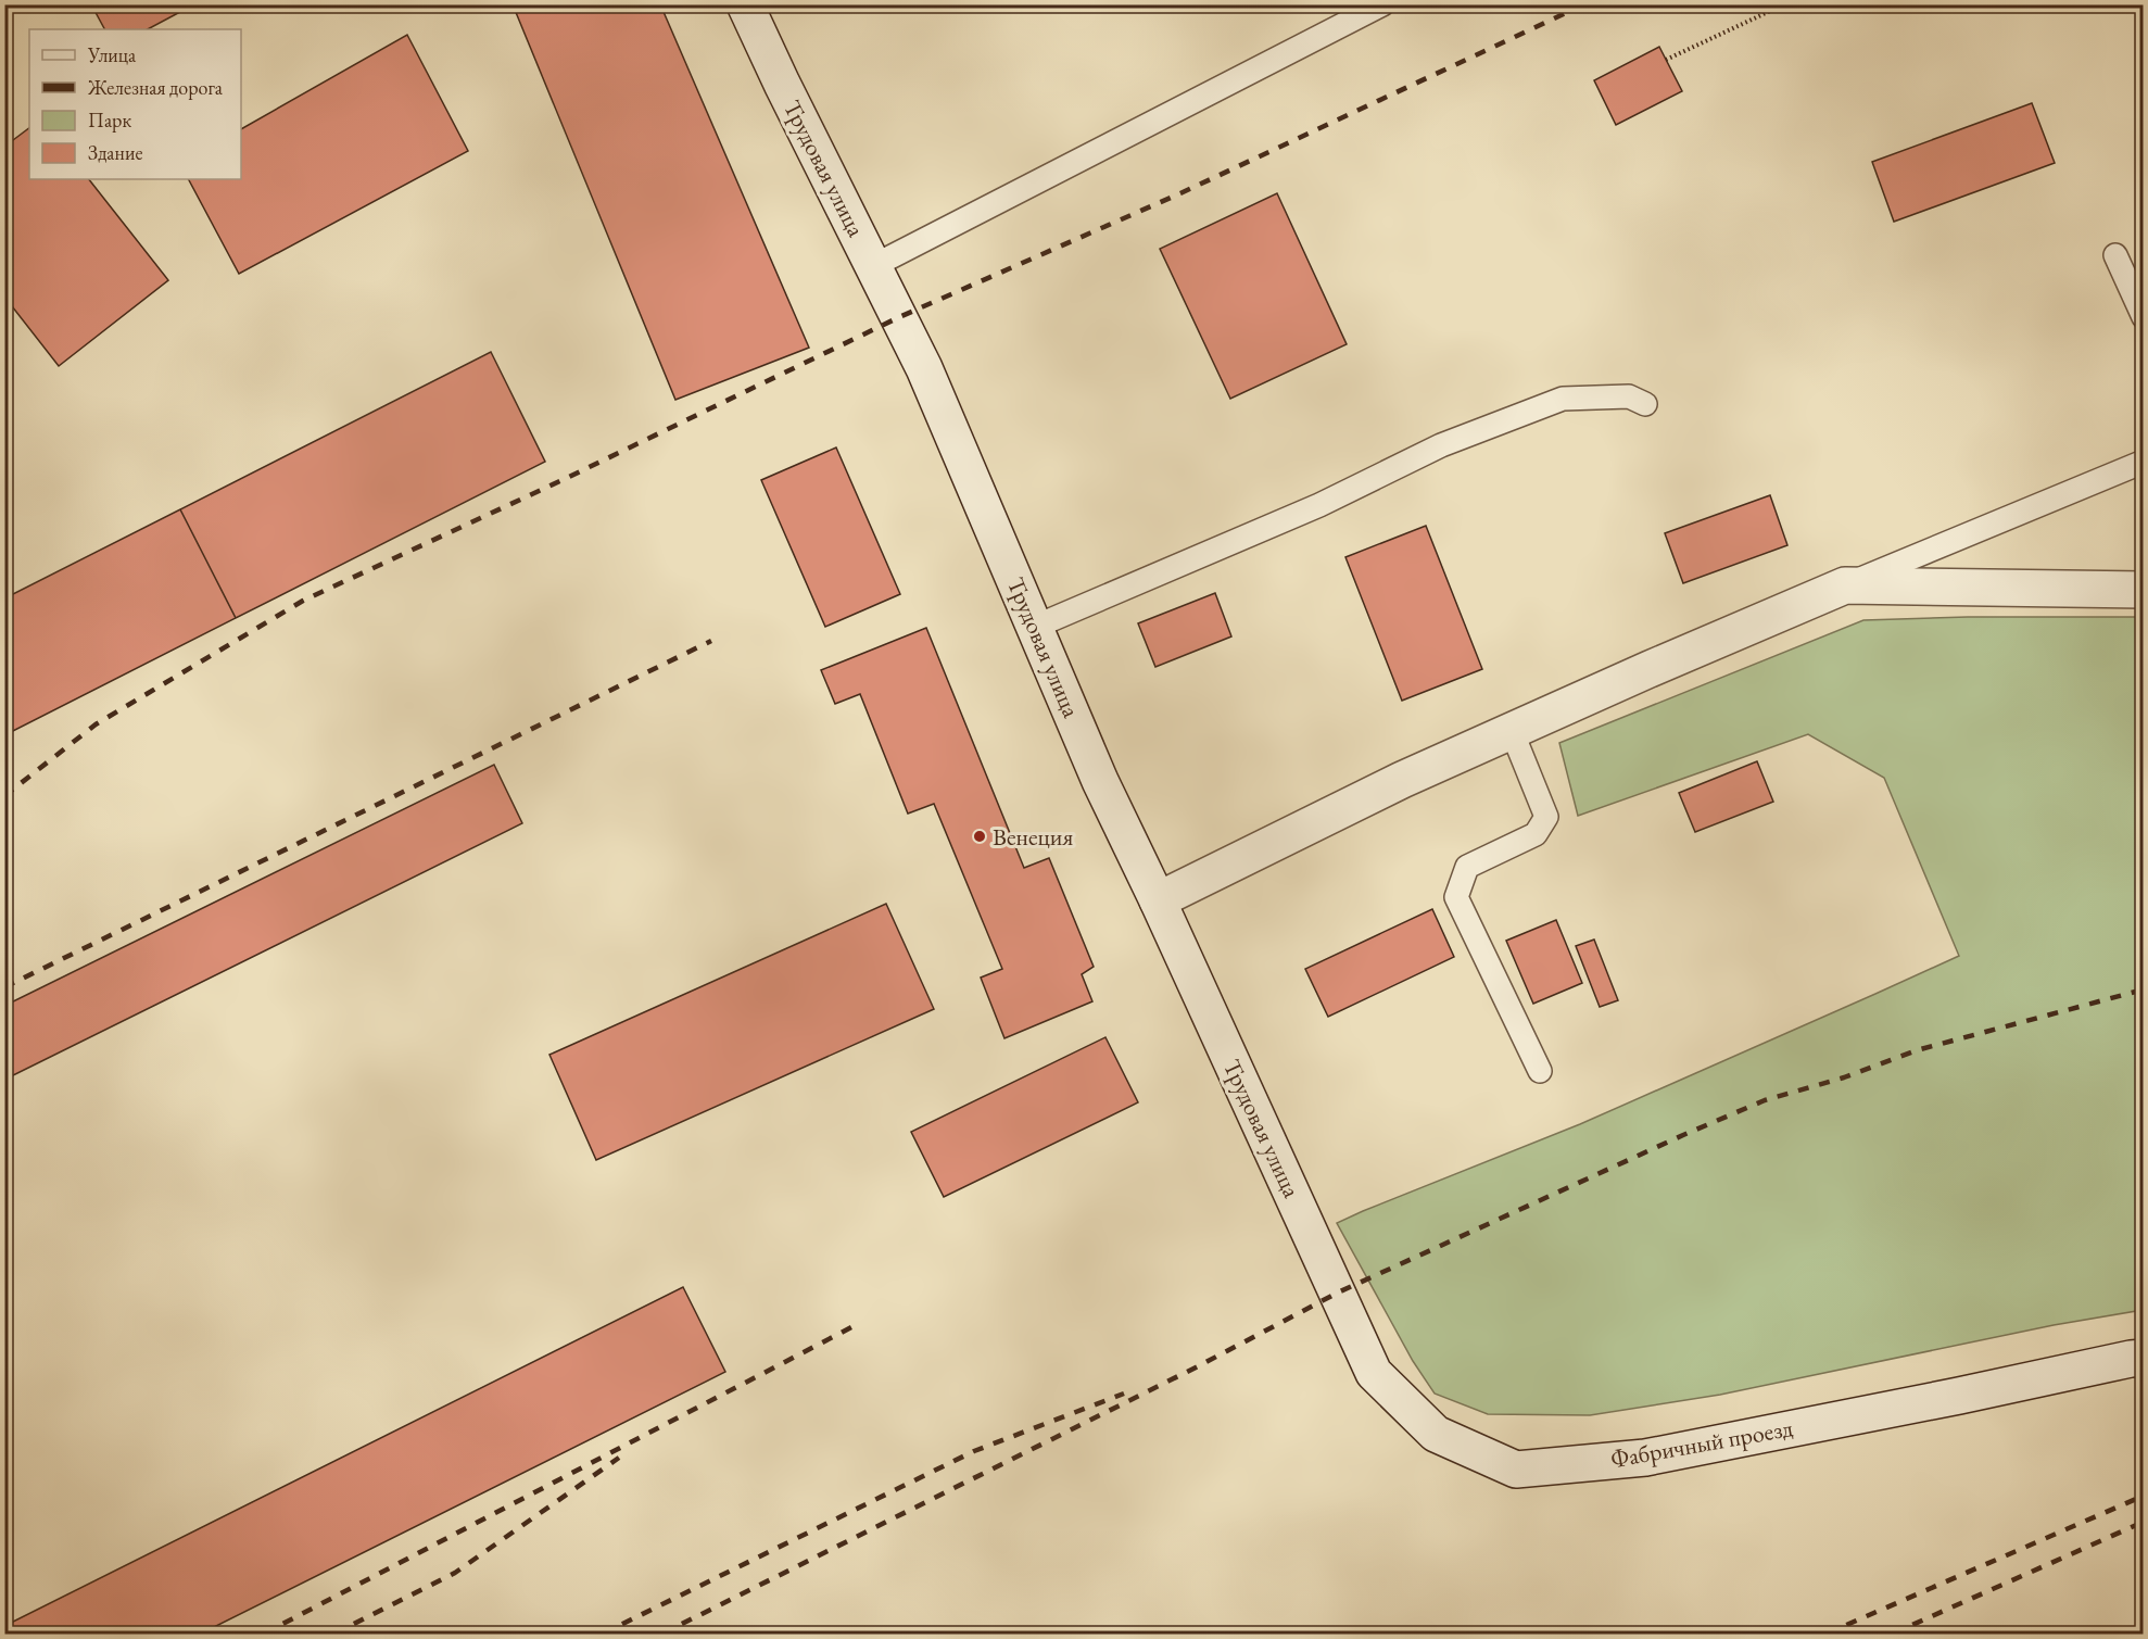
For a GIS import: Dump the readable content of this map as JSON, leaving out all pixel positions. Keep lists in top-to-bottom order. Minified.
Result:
{"streets":{"main road":["Трудовая улица","Фабричный проезд"]},"crossings":[["Трудовая улица","Фабричный проезд"]],"places":["Венеция"],"legend":["Улица","Железная дорога","Парк","Здание"]}
